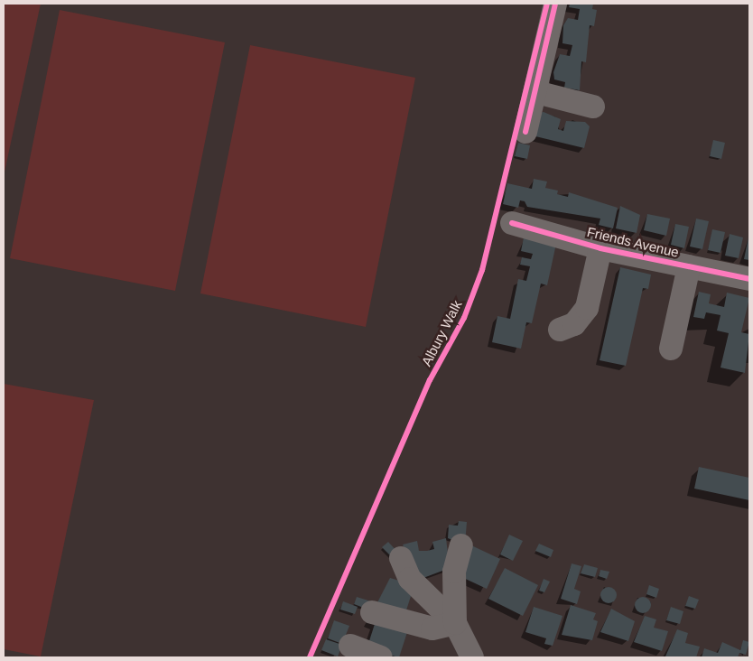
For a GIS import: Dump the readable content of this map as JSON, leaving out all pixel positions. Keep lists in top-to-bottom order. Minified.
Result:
{"streets":{"street":["Friends Avenue"],"cycle path":["Albury Walk"]}}
